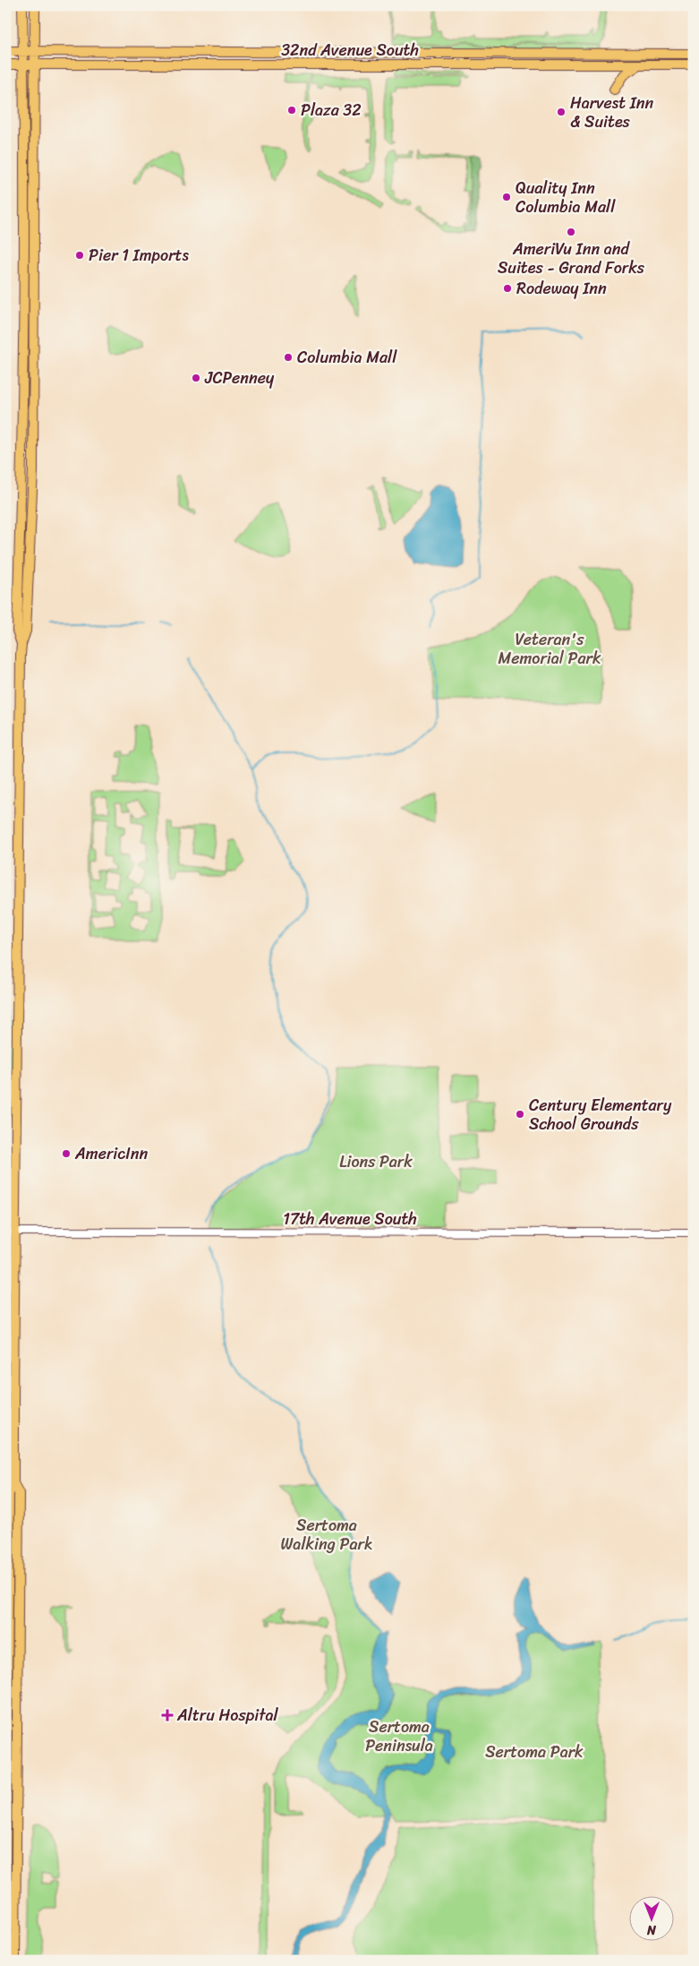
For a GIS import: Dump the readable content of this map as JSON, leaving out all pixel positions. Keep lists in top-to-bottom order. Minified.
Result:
{"streets":{"main road":["32nd Avenue South"],"street":["17th Avenue South"]},"parks":["Veteran's Memorial Park","Lions Park","Sertoma Walking Park","Sertoma Peninsula","Sertoma Park"],"places":{"other":["Plaza 32","Harvest Inn & Suites","Quality Inn Columbia Mall","AmeriVu Inn and Suites - Grand Forks","Pier 1 Imports","Rodeway Inn","Columbia Mall","JCPenney","Century Elementary School Grounds","AmericInn"],"health":["Altru Hospital"]},"north":"bottom"}
